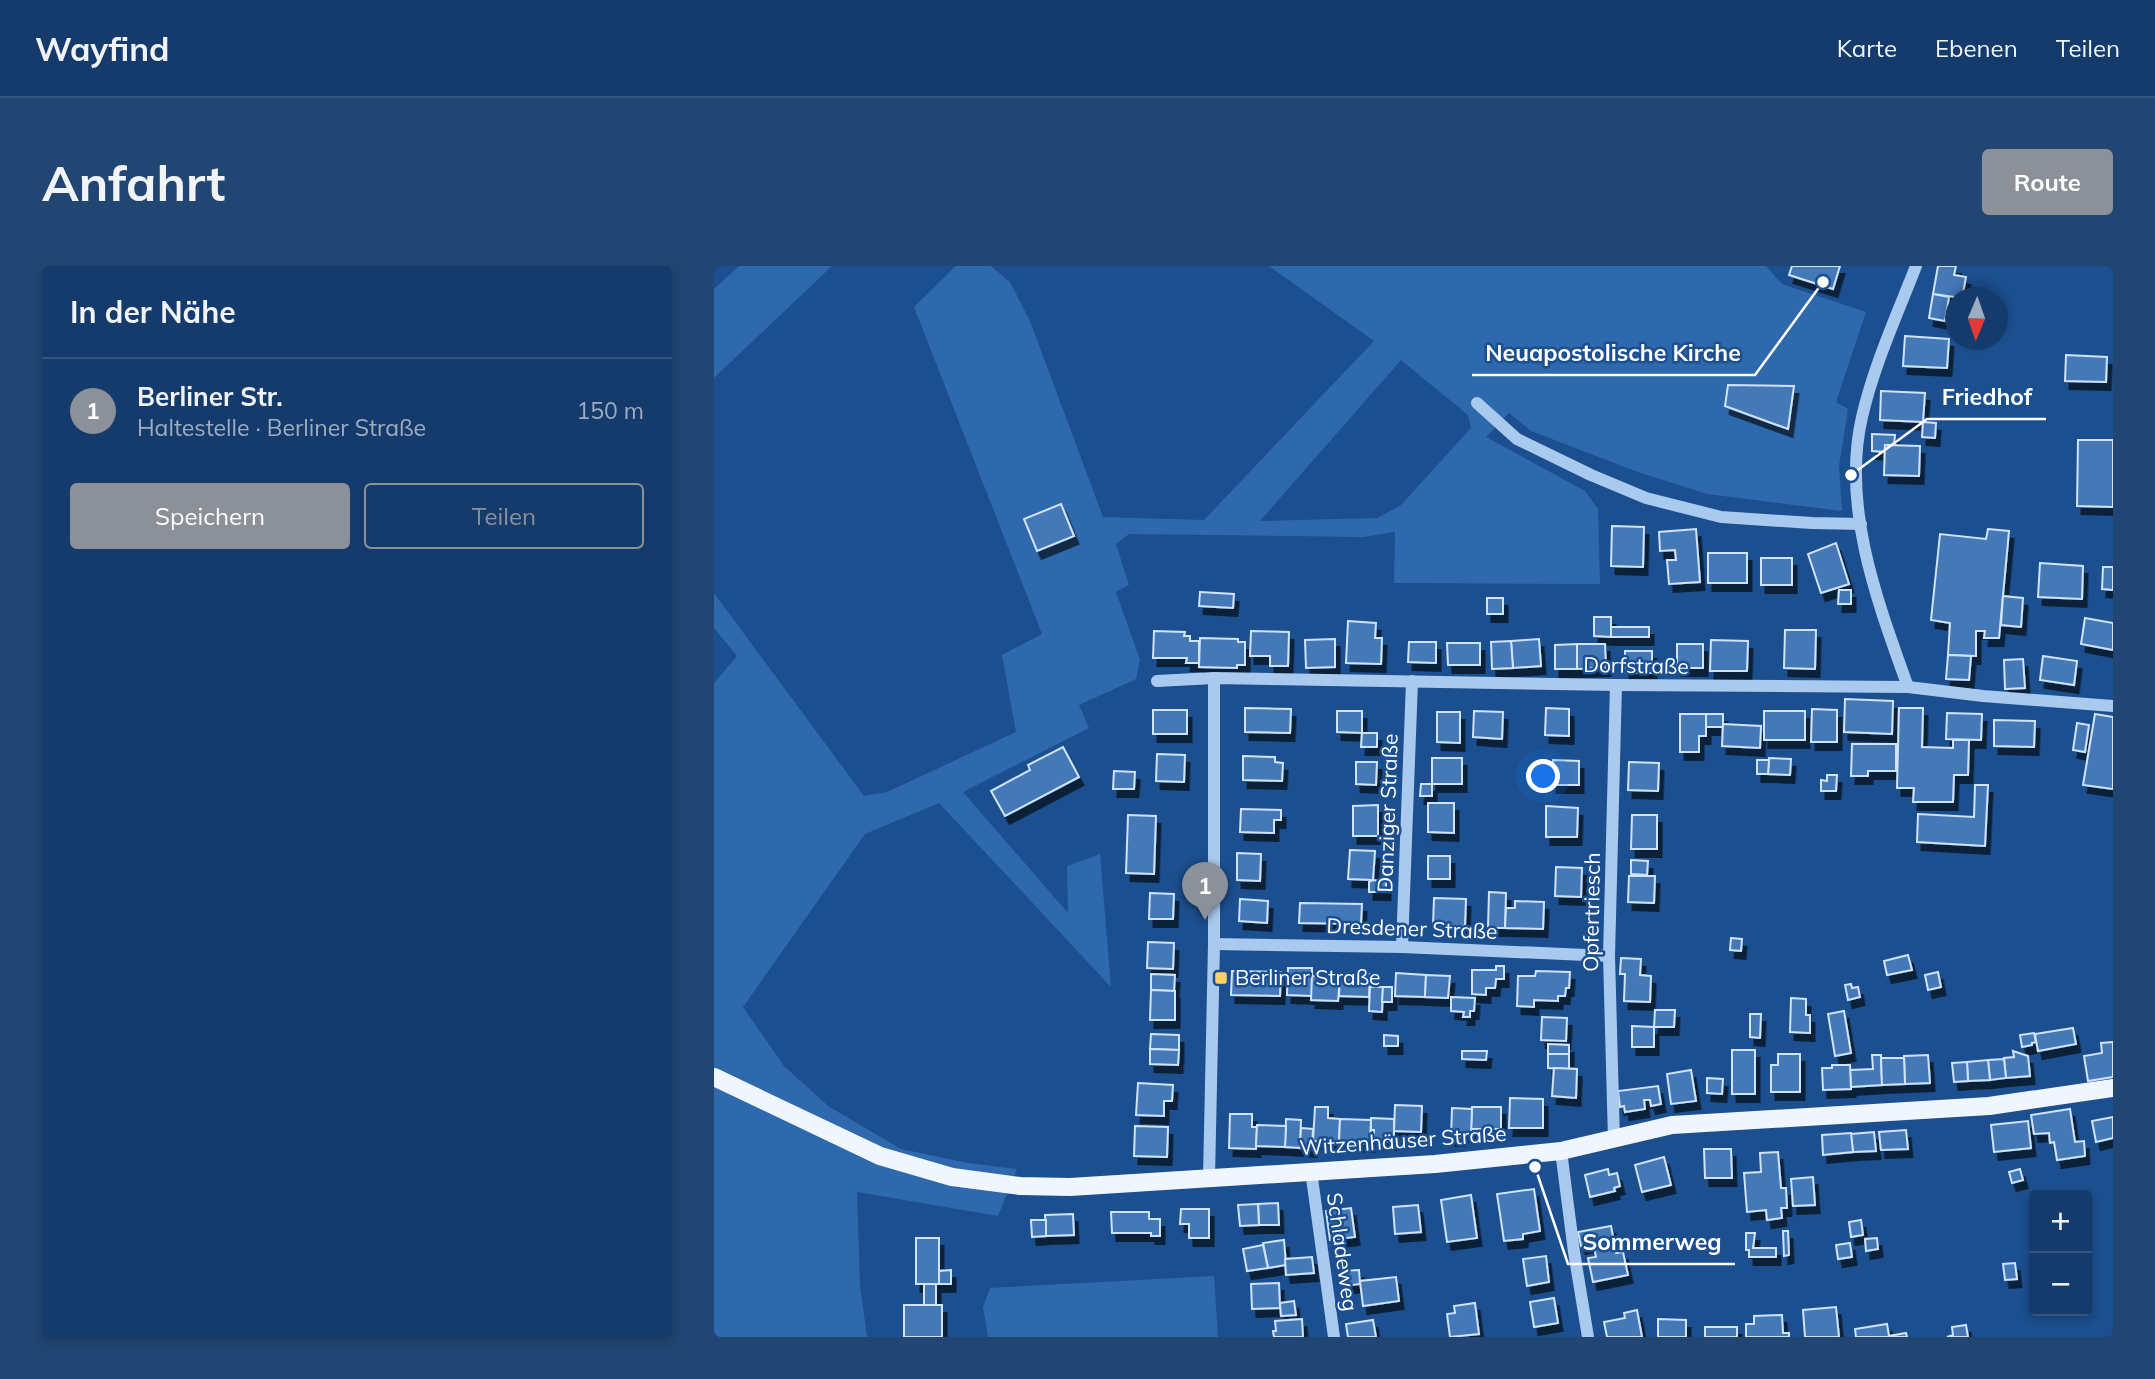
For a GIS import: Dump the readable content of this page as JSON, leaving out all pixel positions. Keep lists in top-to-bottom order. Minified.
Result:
{"streets":{"main road":["Witzenhäuser Straße"],"street":["Dorfstraße","Danziger Straße","Opfertriesch","Dresdener Straße","Schladeweg"]},"crossings":[["Dorfstraße","Danziger Straße"],["Dorfstraße","Opfertriesch"],["Danziger Straße","Dresdener Straße"],["Opfertriesch","Dresdener Straße"],["Opfertriesch","Witzenhäuser Straße"],["Witzenhäuser Straße","Schladeweg"]],"places":{"other":["Neuapostolische Kirche","Friedhof","Sommerweg"],"transit":["Berliner Straße"]},"north":"bottom","page":{"header":"Wayfind","nav":["Karte","Ebenen","Teilen"],"buttons":["Route",["Speichern","Teilen"]],"title":"Anfahrt","heading":"In der Nähe","list":[{"mark":"1","name":"Berliner Str.","note":"Haltestelle · Berliner Straße","value":"150 m"}],"pins":"1","map_buttons":["+","−"]}}
